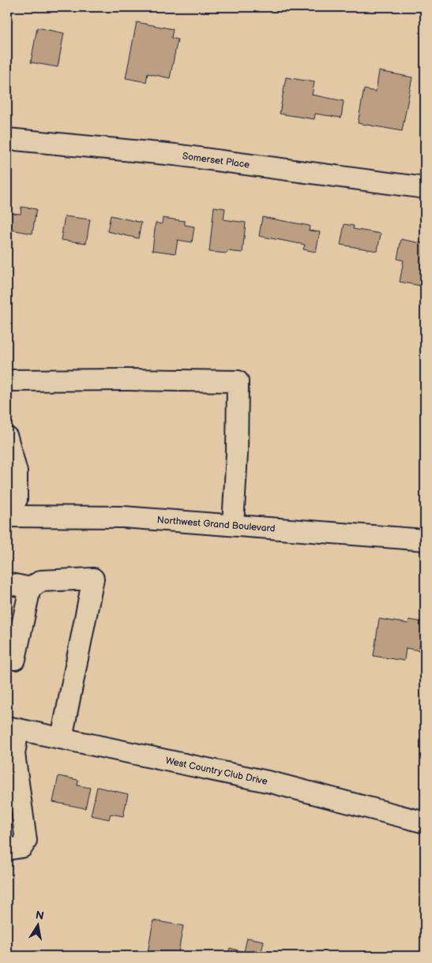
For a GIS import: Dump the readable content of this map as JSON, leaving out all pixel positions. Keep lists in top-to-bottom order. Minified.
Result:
{"streets":{"street":["Somerset Place","Northwest Grand Boulevard","West Country Club Drive"]},"north":"top"}
